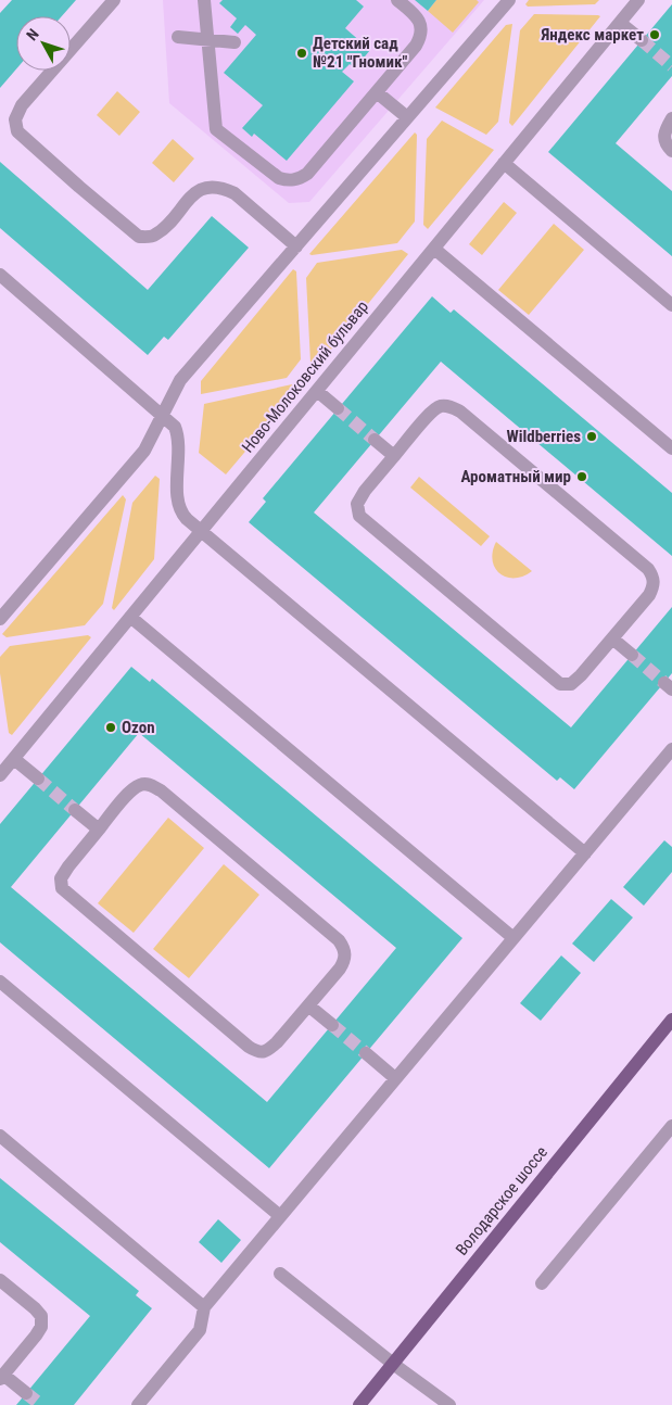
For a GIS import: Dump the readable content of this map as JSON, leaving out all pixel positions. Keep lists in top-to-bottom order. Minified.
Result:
{"streets":{"main road":["Володарское шоссе"],"street":["Ново-Молоковский бульвар"]},"places":["Яндекс маркет","Детский сад №21 \"Гномик\"","Wildberries","Ароматный мир","Ozon"],"north":"top left"}
